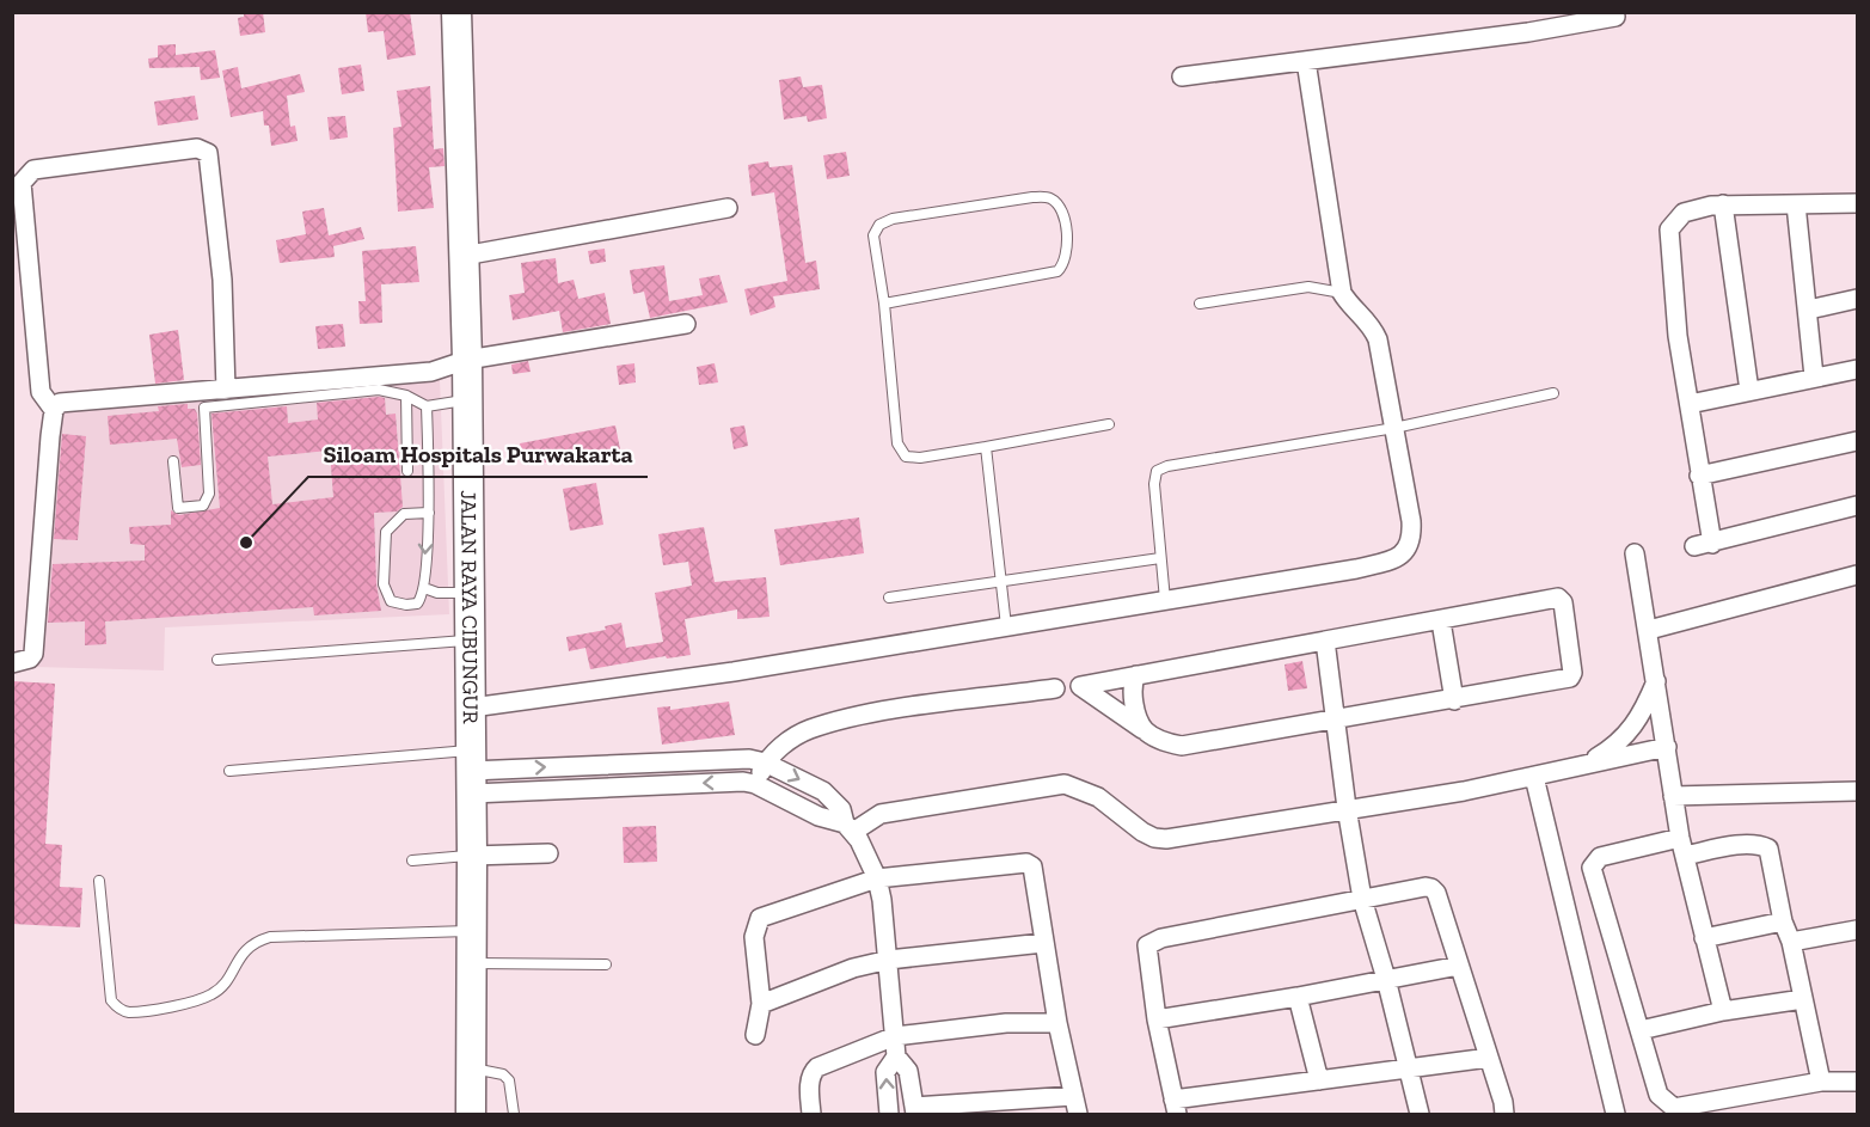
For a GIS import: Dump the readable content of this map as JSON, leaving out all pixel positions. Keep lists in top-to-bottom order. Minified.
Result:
{"streets":{"highway":["JALAN RAYA CIBUNGUR"]},"places":["Siloam Hospitals Purwakarta"]}
